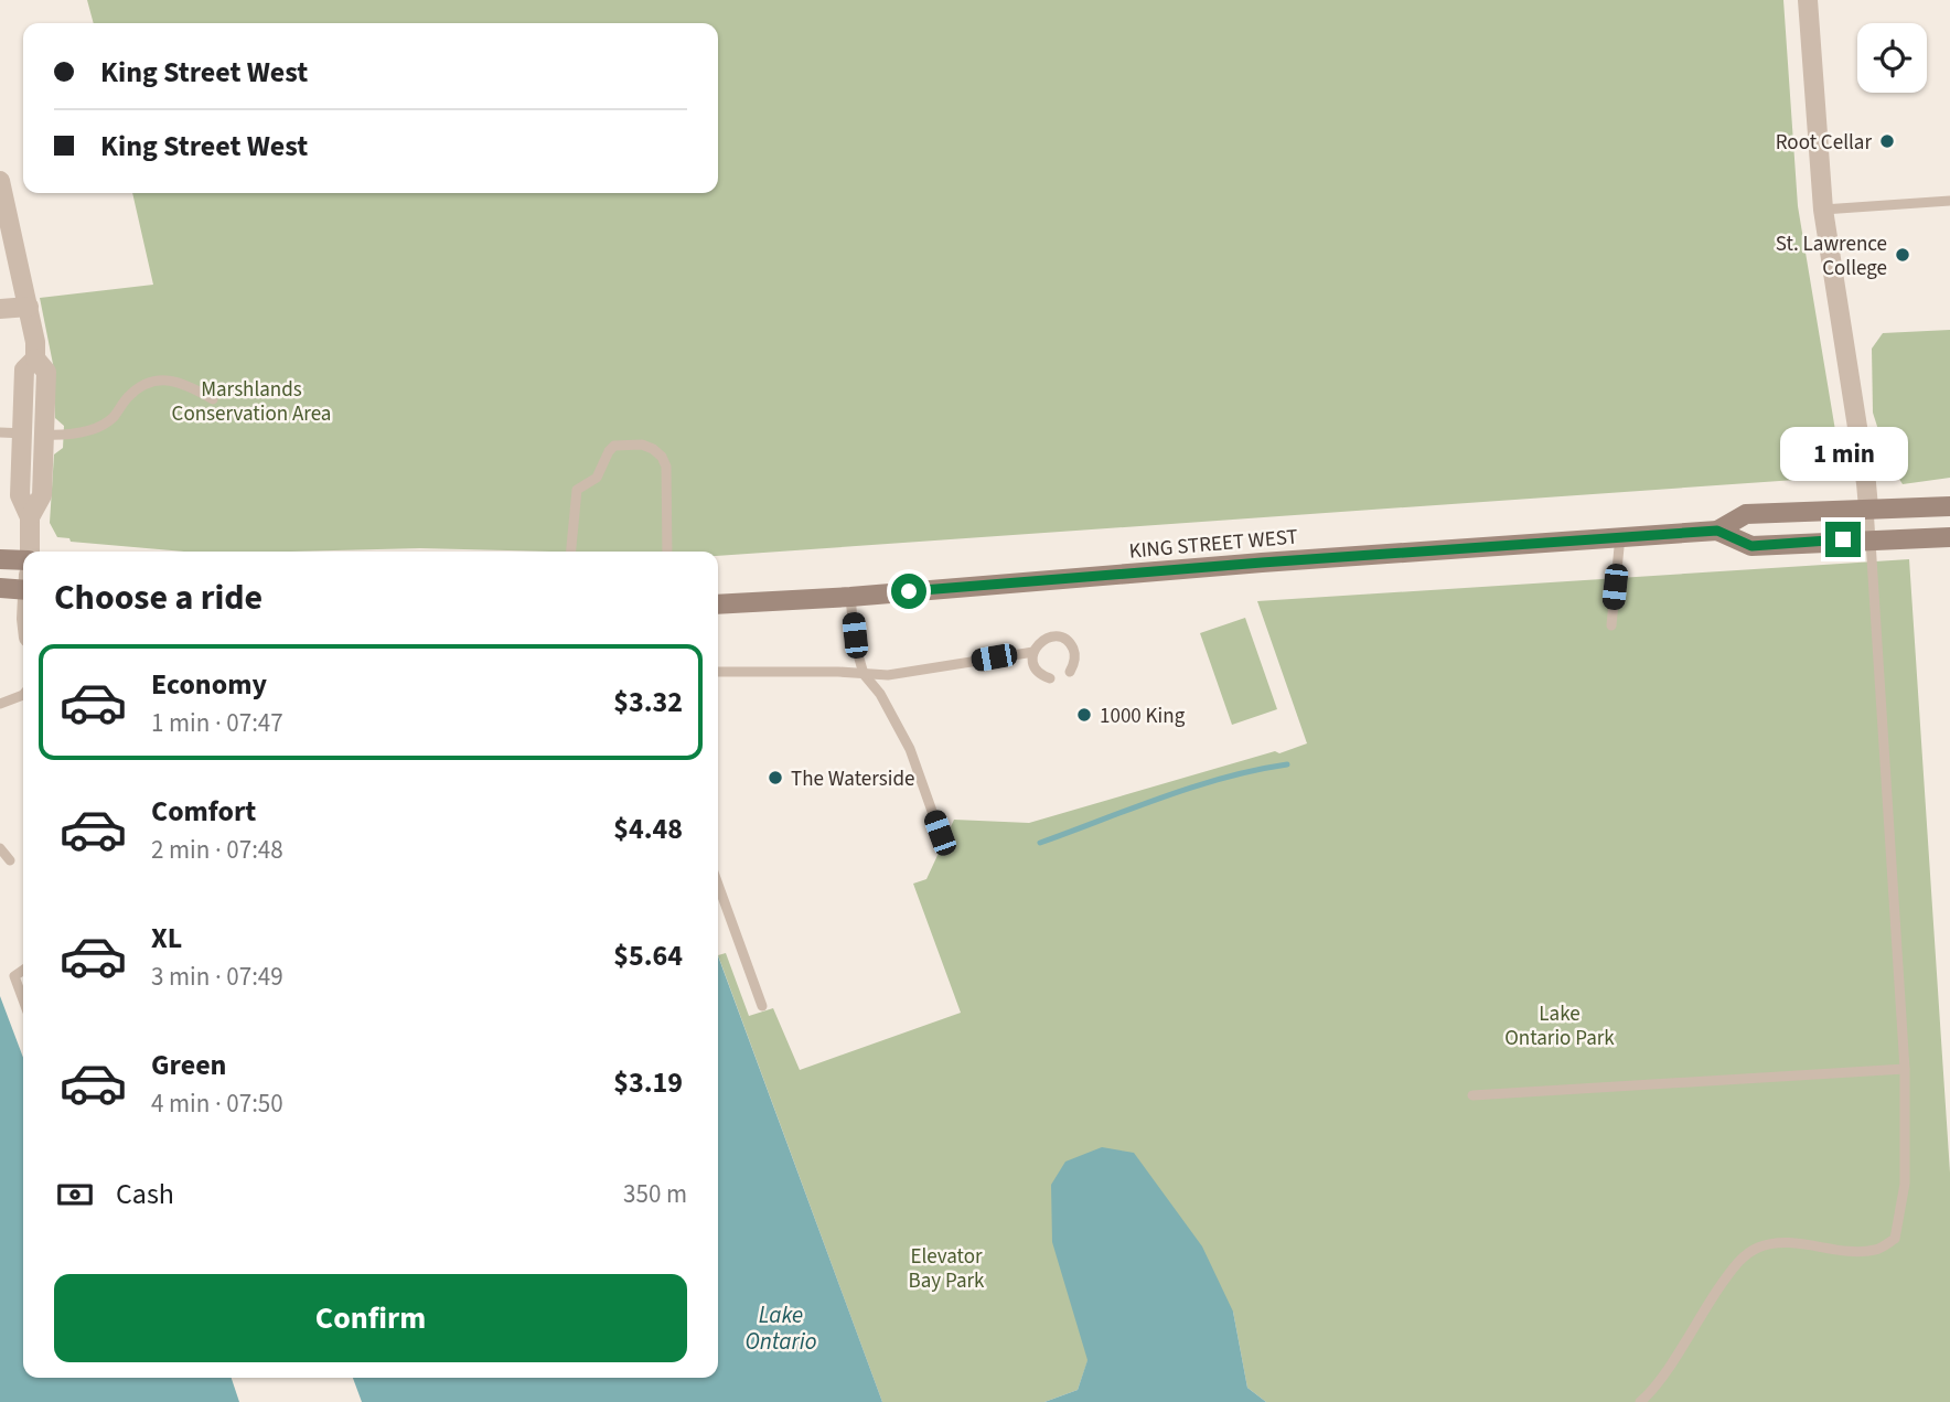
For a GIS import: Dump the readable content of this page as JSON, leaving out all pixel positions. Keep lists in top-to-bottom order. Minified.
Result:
{"streets":{"main road":["KING STREET WEST"]},"water":["Lake Ontario"],"parks":["Marshlands Conservation Area","Lake Ontario Park","Elevator Bay Park"],"places":["Root Cellar","St. Lawrence College","1000 King","The Waterside"],"page":{"banner":["King Street West","King Street West"],"bubble":"1 min","heading":"Choose a ride","list":[{"name":"Economy","note":"1 min · 07:47","value":"$3.32"},{"name":"Comfort","note":"2 min · 07:48","value":"$4.48"},{"name":"XL","note":"3 min · 07:49","value":"$5.64"},{"name":"Green","note":"4 min · 07:50","value":"$3.19"}],"pay":["Cash","350 m"],"buttons":"Confirm"}}
